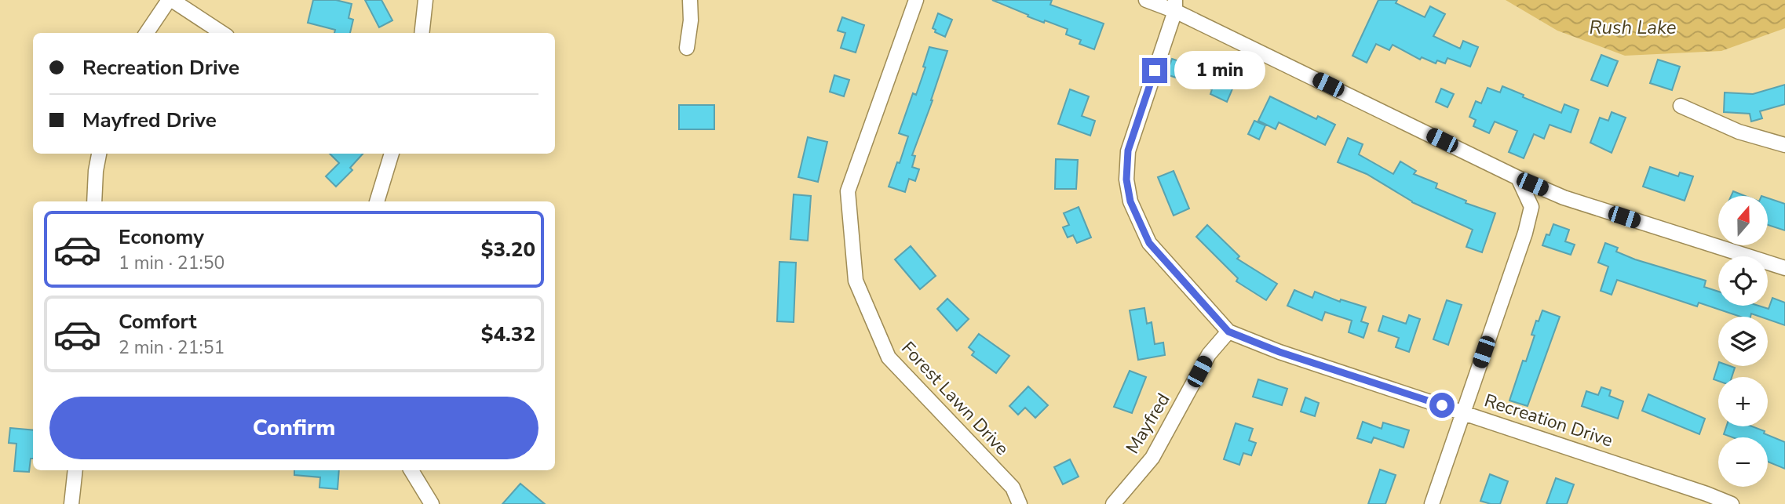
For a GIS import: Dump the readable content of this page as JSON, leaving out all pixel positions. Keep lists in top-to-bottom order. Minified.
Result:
{"streets":{"street":["Forest Lawn Drive","Recreation Drive","Mayfred"]},"crossings":[["Recreation Drive","Mayfred"]],"water":["Rush Lake"],"north":"top","page":{"banner":["Recreation Drive","Mayfred Drive"],"bubble":"1 min","map_buttons":["+","−"],"list":[{"name":"Economy","note":"1 min · 21:50","value":"$3.20"},{"name":"Comfort","note":"2 min · 21:51","value":"$4.32"}],"buttons":"Confirm"}}
